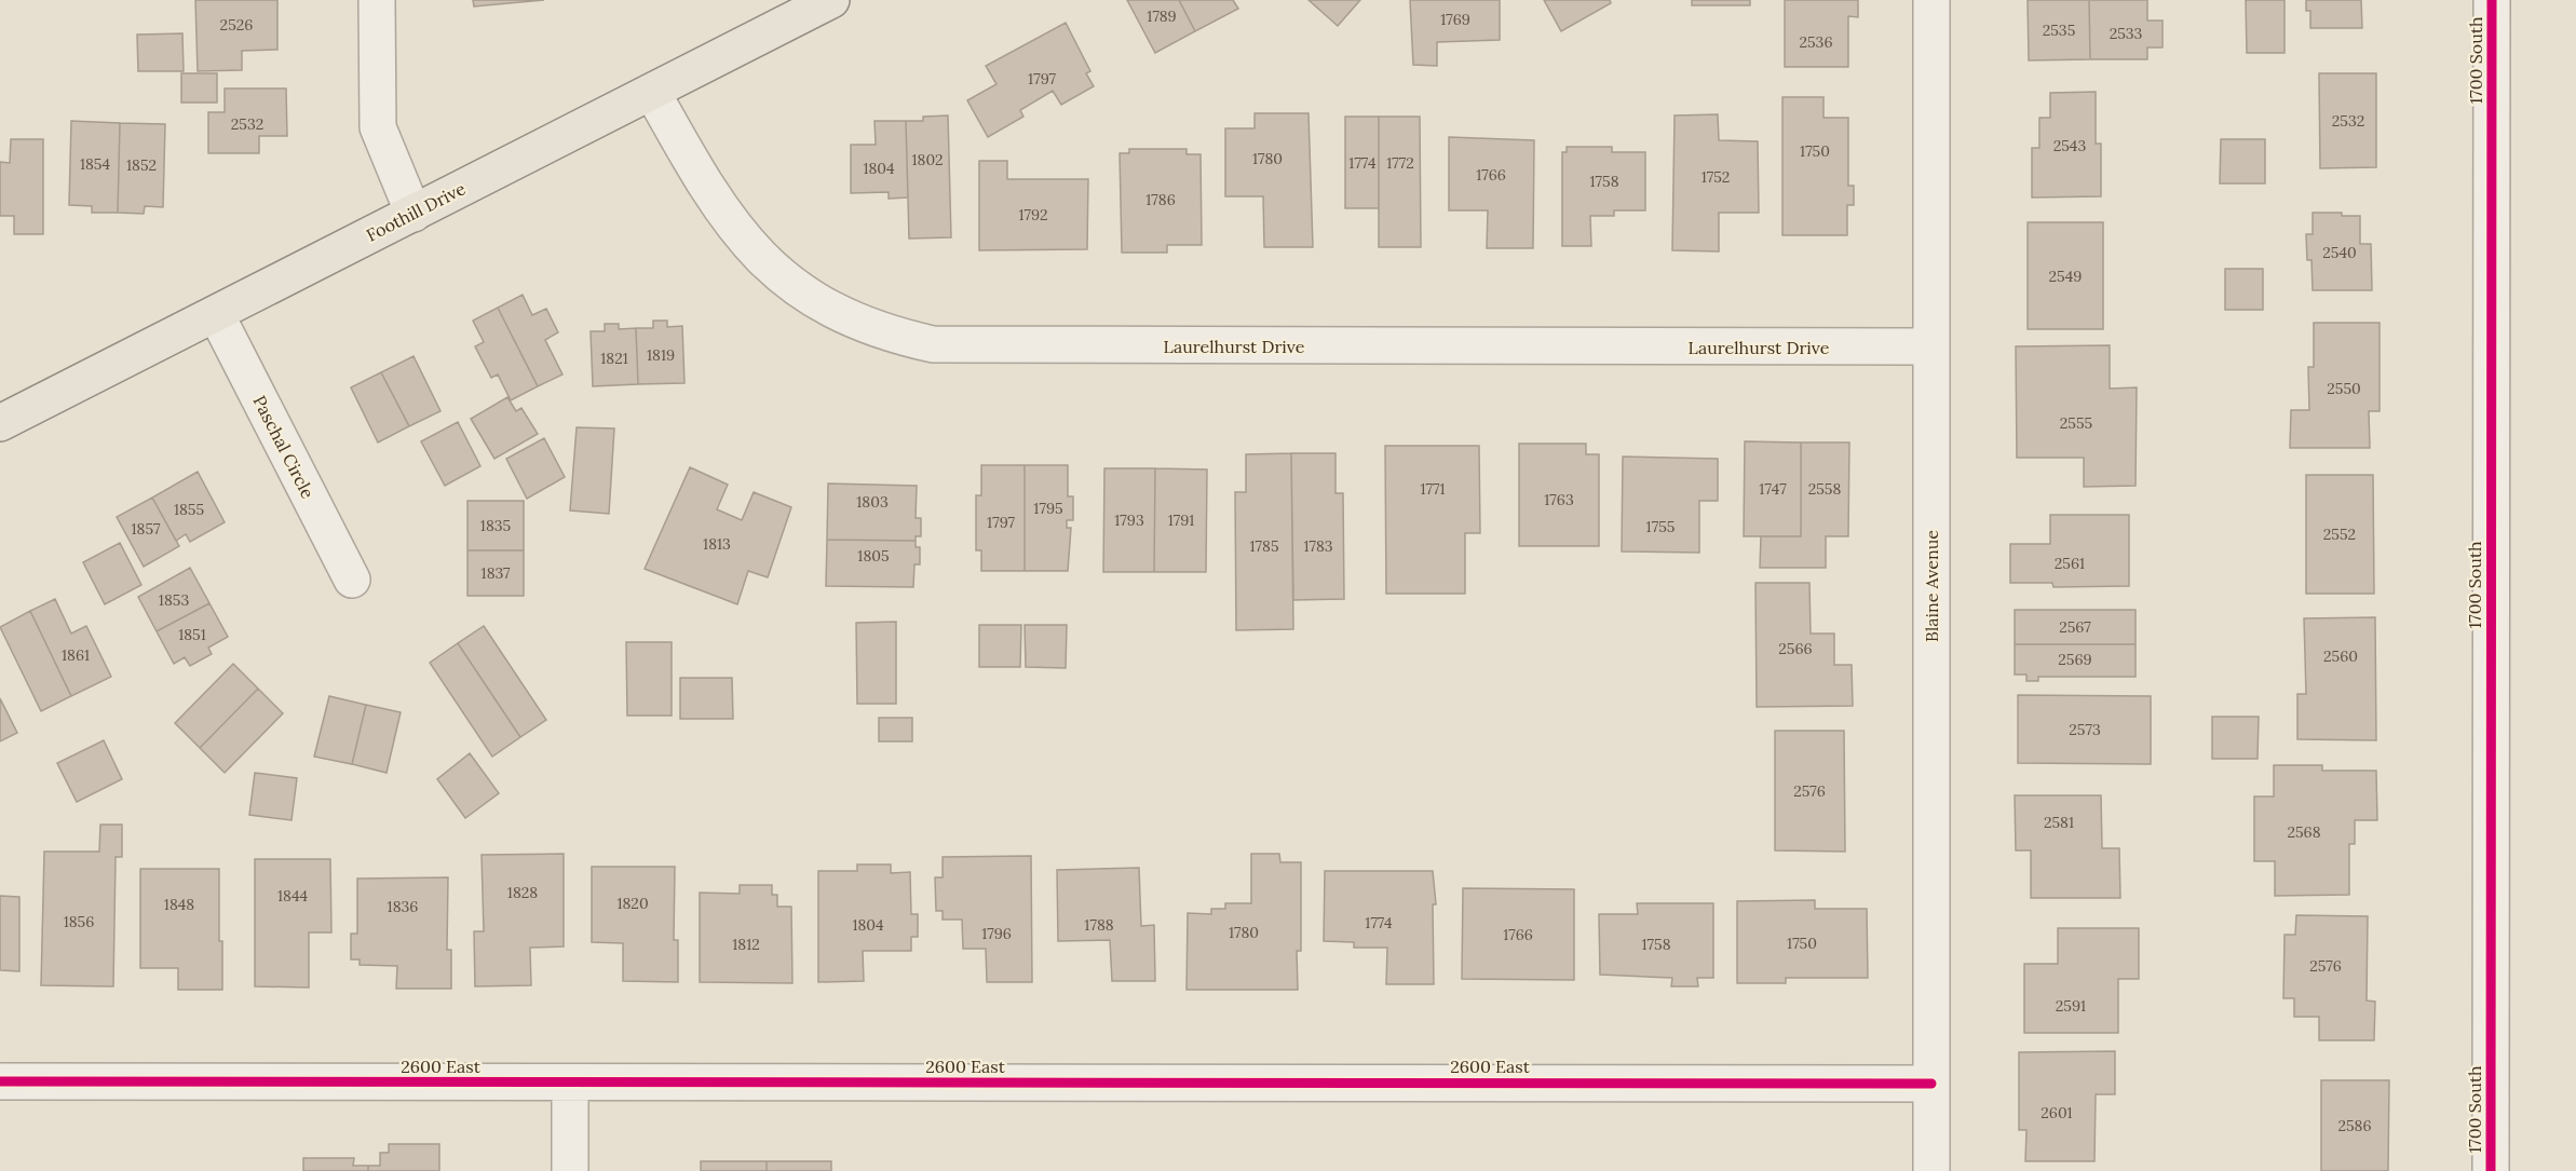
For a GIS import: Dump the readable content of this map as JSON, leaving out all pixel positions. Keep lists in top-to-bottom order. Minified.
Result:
{"streets":{"main road":["Foothill Drive"],"street":["1700 South","Laurelhurst Drive","Paschal Circle","Blaine Avenue","2600 East"]},"crossings":[["Foothill Drive","Laurelhurst Drive"],["Foothill Drive","Paschal Circle"],["Laurelhurst Drive","Blaine Avenue"],["Blaine Avenue","2600 East"]],"house_numbers":["1789","1769","2526","2535","2533","2536","1797","2532","2532","2543","1750","1780","1802","1774","1772","1854","1852","1804","1766","1752","1758","1786","1792","2540","2549","1819","1821","2550","2555","1771","1747","2558","1763","1803","1795","1855","1793","1791","1797","1835","1755","1857","2552","1813","1785","1783","1805","2561","1837","1853","2567","1851","2566","1861","2560","2569","2573","2576","2581","2568","1828","1844","1820","1848","1836","1856","1774","1804","1788","1780","1796","1766","1750","1812","1758","2576","2591","2601","2586"]}
